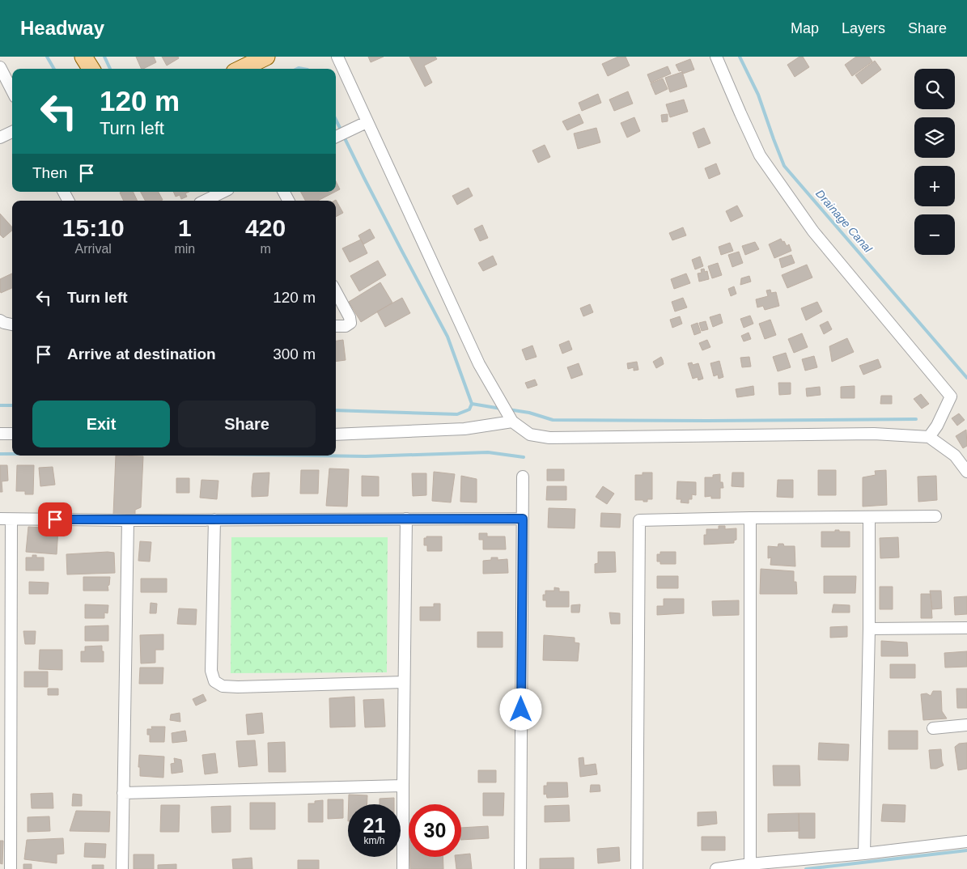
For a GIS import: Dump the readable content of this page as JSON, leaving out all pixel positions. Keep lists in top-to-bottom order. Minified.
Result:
{"water":["Drainage Canal"],"page":{"header":"Headway","nav":["Map","Layers","Share"],"map_buttons":["+","−"],"turn":["120 m","Turn left"],"then":"Then","eta":["15:10","Arrival","1","min","420","m"],"list":[{"name":"Turn left","value":"120 m"},{"name":"Arrive at destination","value":"300 m"}],"buttons":["Exit","Share"],"speed":"21 km/h","limit":"30"}}
